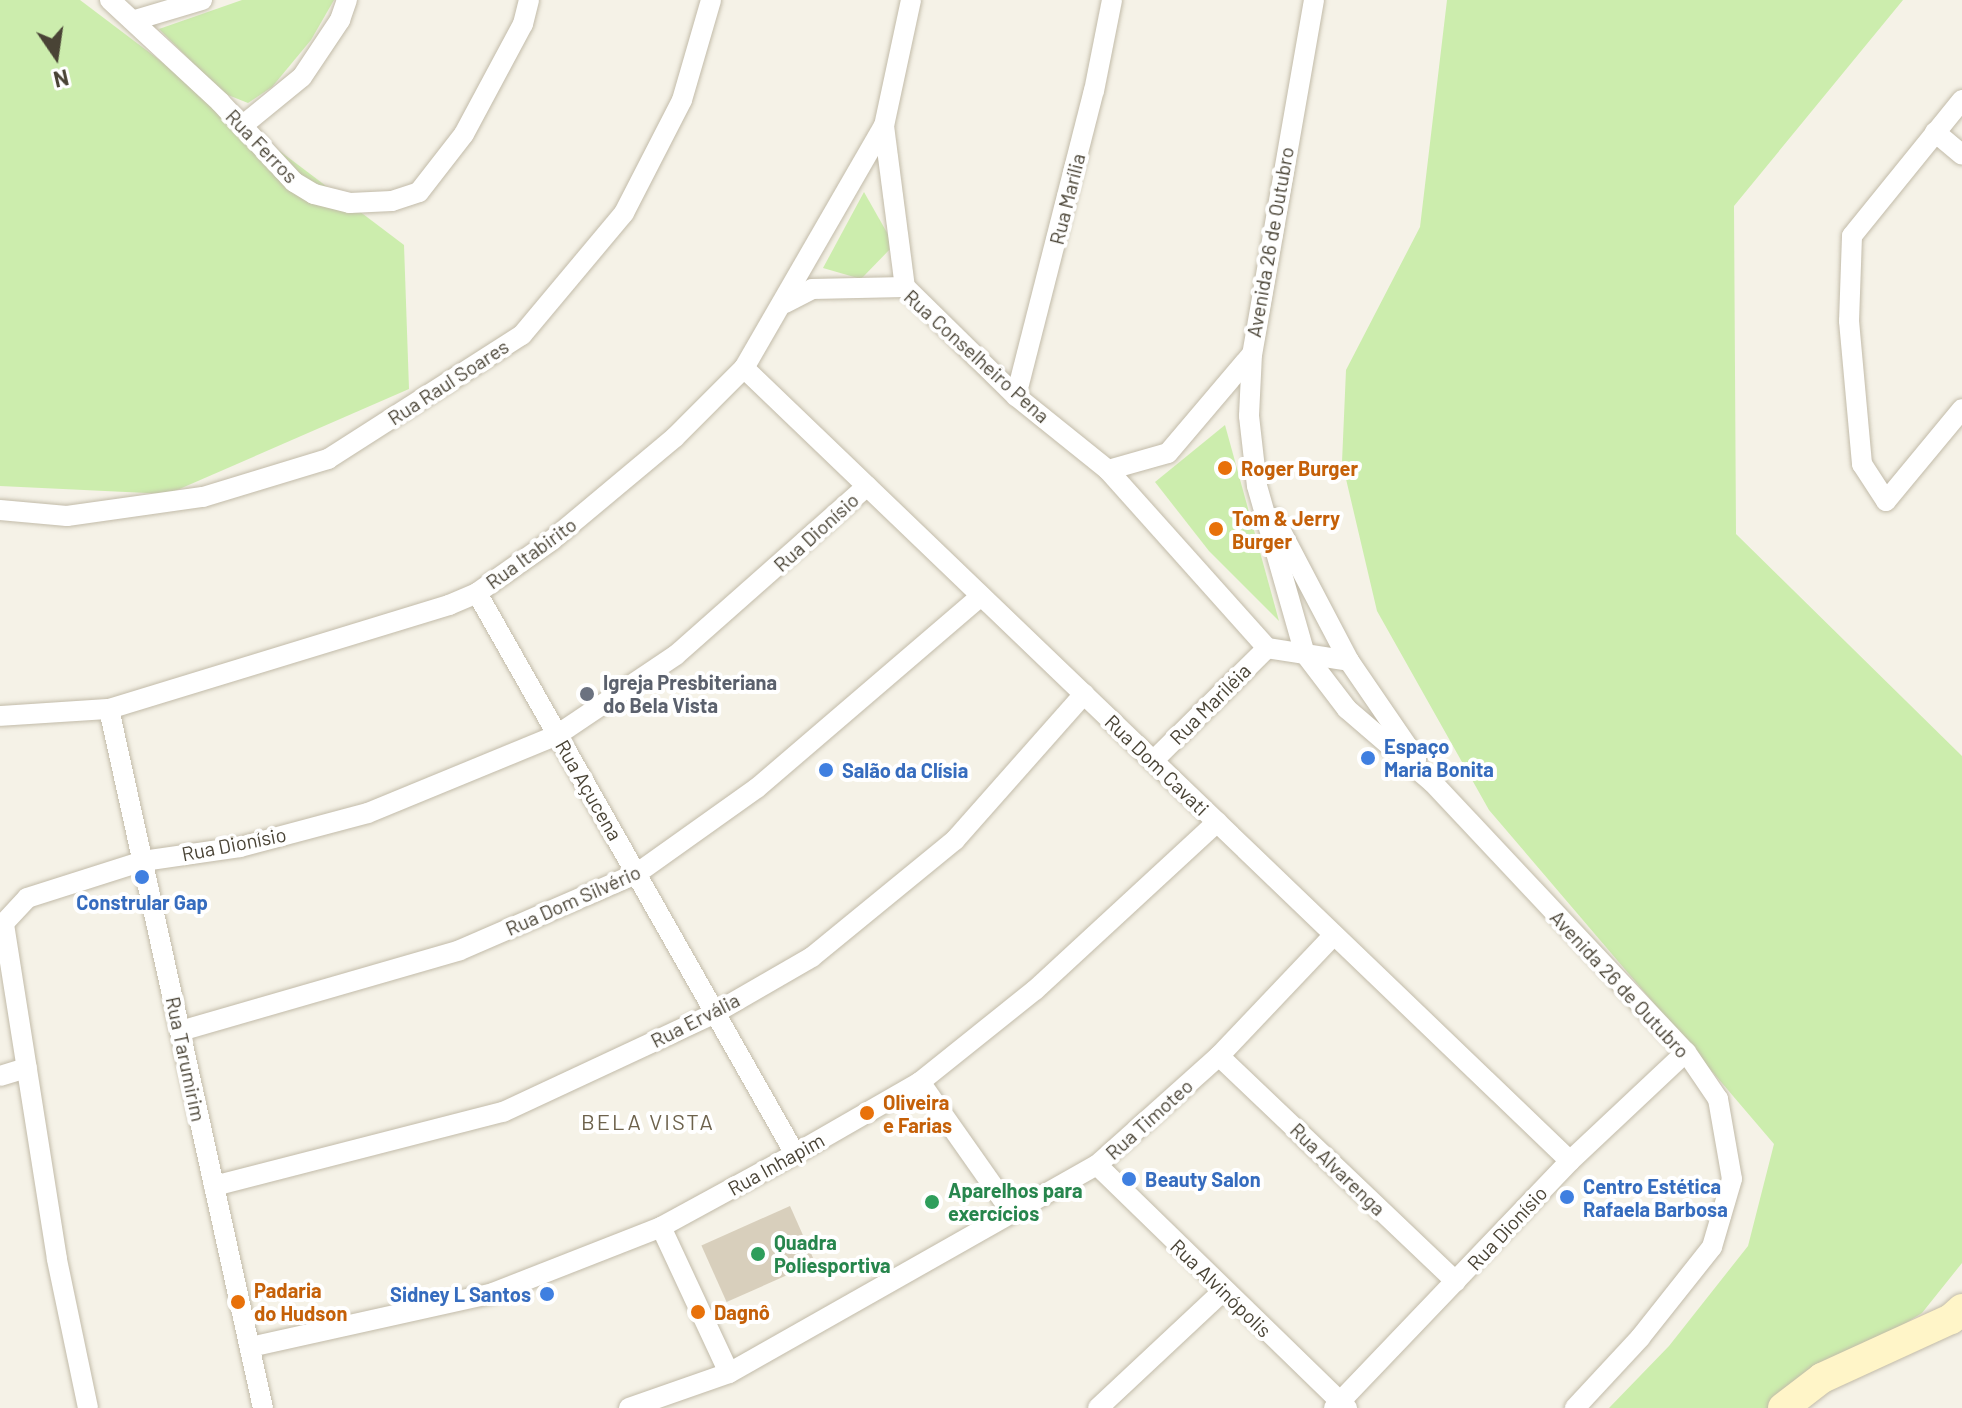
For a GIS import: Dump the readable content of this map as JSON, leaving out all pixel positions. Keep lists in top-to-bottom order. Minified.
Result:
{"streets":{"street":["Rua Ferros","Rua Marília","Avenida 26 de Outubro","Rua Conselheiro Pena","Rua Raul Soares","Rua Dionísio","Rua Itabirito","Rua Mariléia","Rua Dom Cavati","Rua Açucena","Rua Dom Silvério","Rua Ervália","Rua Tarumirim","Rua Timoteo","Rua Inhapim","Rua Alvarenga","Rua Alvinópolis"]},"crossings":[["Rua Marília","Rua Conselheiro Pena"],["Avenida 26 de Outubro","Rua Dionísio"],["Rua Conselheiro Pena","Rua Itabirito"],["Rua Conselheiro Pena","Rua Mariléia"],["Rua Dionísio","Rua Dom Cavati"],["Rua Dionísio","Rua Açucena"],["Rua Dionísio","Rua Tarumirim"],["Rua Dionísio","Rua Alvarenga"],["Rua Dionísio","Rua Alvinópolis"],["Rua Itabirito","Rua Dom Cavati"],["Rua Itabirito","Rua Açucena"],["Rua Itabirito","Rua Tarumirim"],["Rua Mariléia","Rua Dom Cavati"],["Rua Dom Cavati","Rua Dom Silvério"],["Rua Dom Cavati","Rua Ervália"],["Rua Dom Cavati","Rua Timoteo"],["Rua Dom Cavati","Rua Inhapim"],["Rua Açucena","Rua Dom Silvério"],["Rua Açucena","Rua Ervália"],["Rua Açucena","Rua Inhapim"],["Rua Dom Silvério","Rua Tarumirim"],["Rua Ervália","Rua Tarumirim"],["Rua Tarumirim","Rua Inhapim"],["Rua Timoteo","Rua Alvarenga"],["Rua Timoteo","Rua Alvinópolis"]],"districts":["BELA VISTA"],"places":["Roger Burger","Tom & Jerry Burger","Igreja Presbiteriana do Bela Vista","Espaço Maria Bonita","Salão da Clísia","Constrular Gap","Oliveira e Farias","Beauty Salon","Centro Estética Rafaela Barbosa","Aparelhos para exercícios","Quadra Poliesportiva","Sidney L Santos","Padaria do Hudson","Dagnô"],"north":"bottom"}
